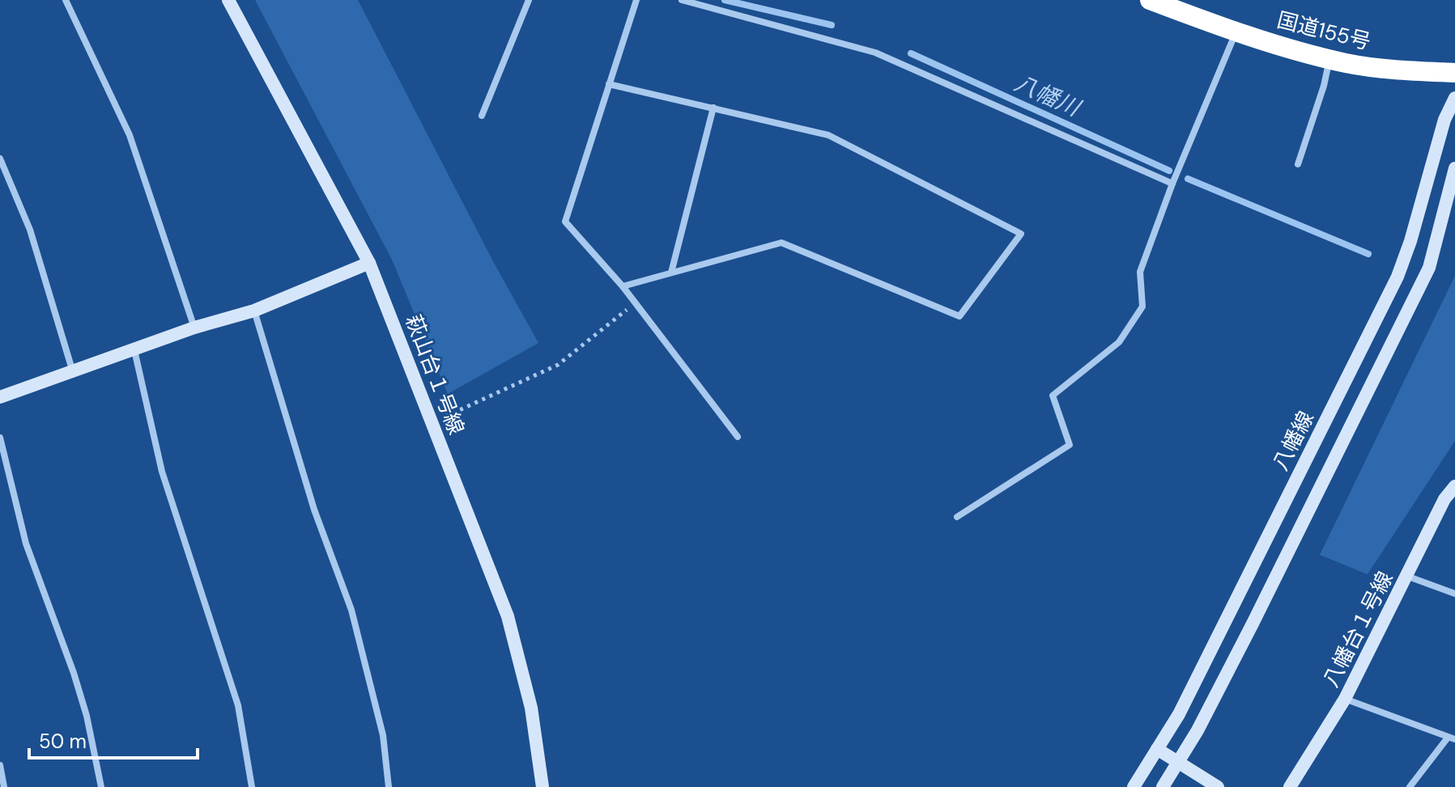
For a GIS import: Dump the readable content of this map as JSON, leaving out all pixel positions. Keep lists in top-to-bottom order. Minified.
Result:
{"streets":{"highway":["国道155号"],"street":["萩山台１号線","八幡線","八幡台１号線"]},"water":["八幡川"],"scale_bar":"50 m"}
